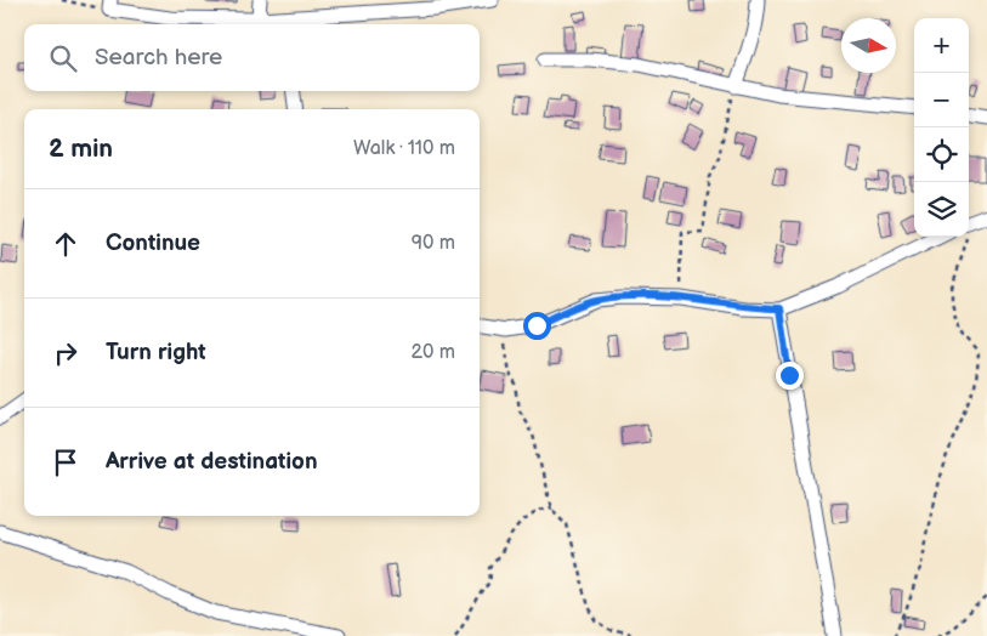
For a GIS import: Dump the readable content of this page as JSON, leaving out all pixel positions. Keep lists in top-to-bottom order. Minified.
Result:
{"north":"right","page":{"map_buttons":["+","−"],"search":"Search here","heading":["2 min","Walk · 110 m"],"list":[["Continue","90 m"],["Turn right","20 m"],"Arrive at destination"]}}
